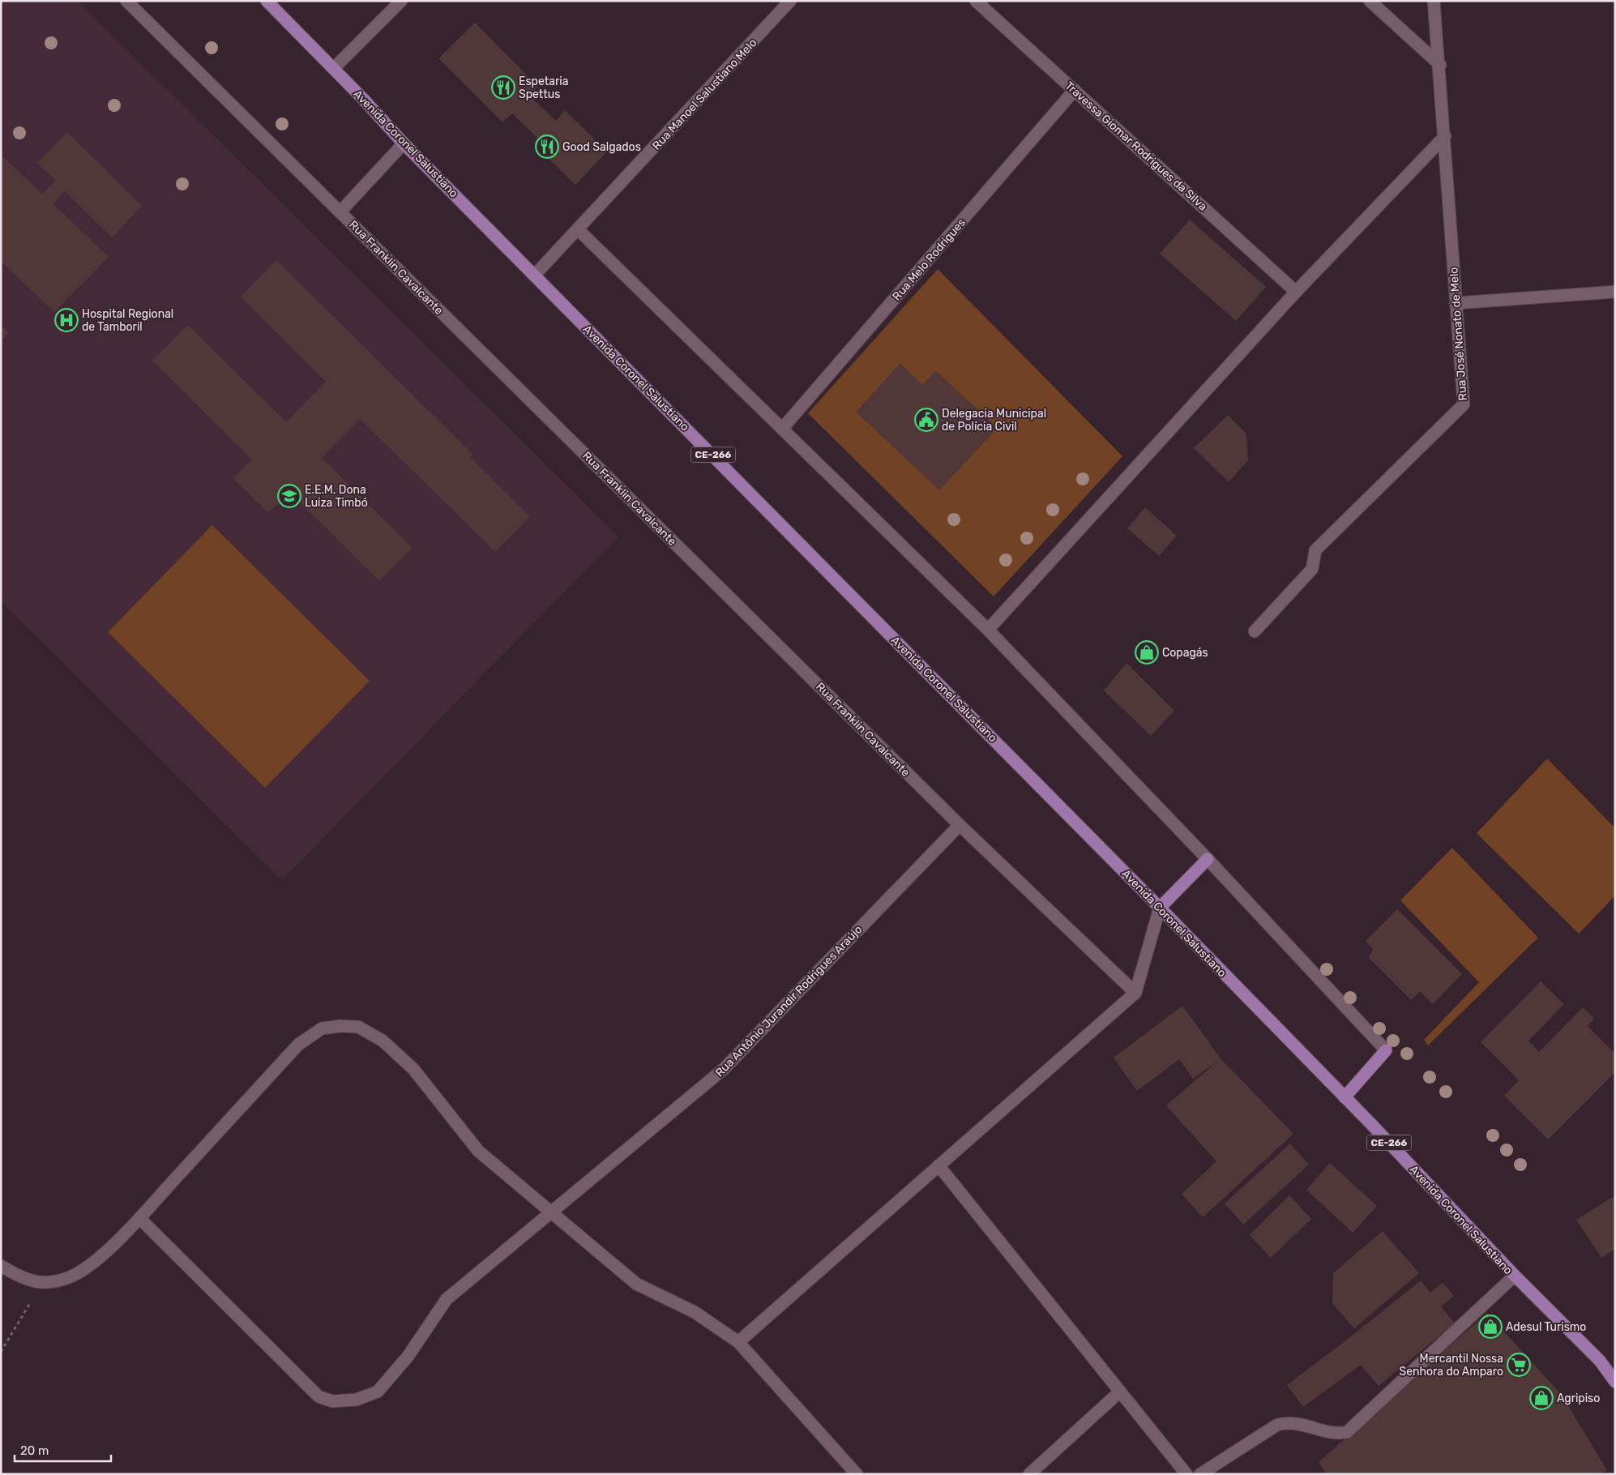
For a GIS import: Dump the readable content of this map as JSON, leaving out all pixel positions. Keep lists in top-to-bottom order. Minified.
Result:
{"streets":{"main road":["Avenida Coronel Salustiano","CE-266"],"street":["Rua Manoel Salustiano Melo","Travessa Giomar Rodrigues da Silva","Rua Melo Rodrigues","Rua Franklin Cavalcante","Rua José Nonato de Melo","Rua Antônio Jurandir Rodrigues Araújo"]},"crossings":[["Rua Manoel Salustiano Melo","Avenida Coronel Salustiano"],["Travessa Giomar Rodrigues da Silva","Rua Melo Rodrigues"],["Rua Franklin Cavalcante","Rua Antônio Jurandir Rodrigues Araújo"]],"places":{"restaurant":["Espetaria Spettus","Good Salgados"],"hospital":["Hospital Regional de Tamboril"],"public building":["Delegacia Municipal de Polícia Civil"],"school or university":["E.E.M. Dona Luiza Timbó"],"shop":["Copagás","Adesul Turismo","Agripiso"],"supermarket":["Mercantil Nossa Senhora do Amparo"]},"scale_bar":"20 m"}
